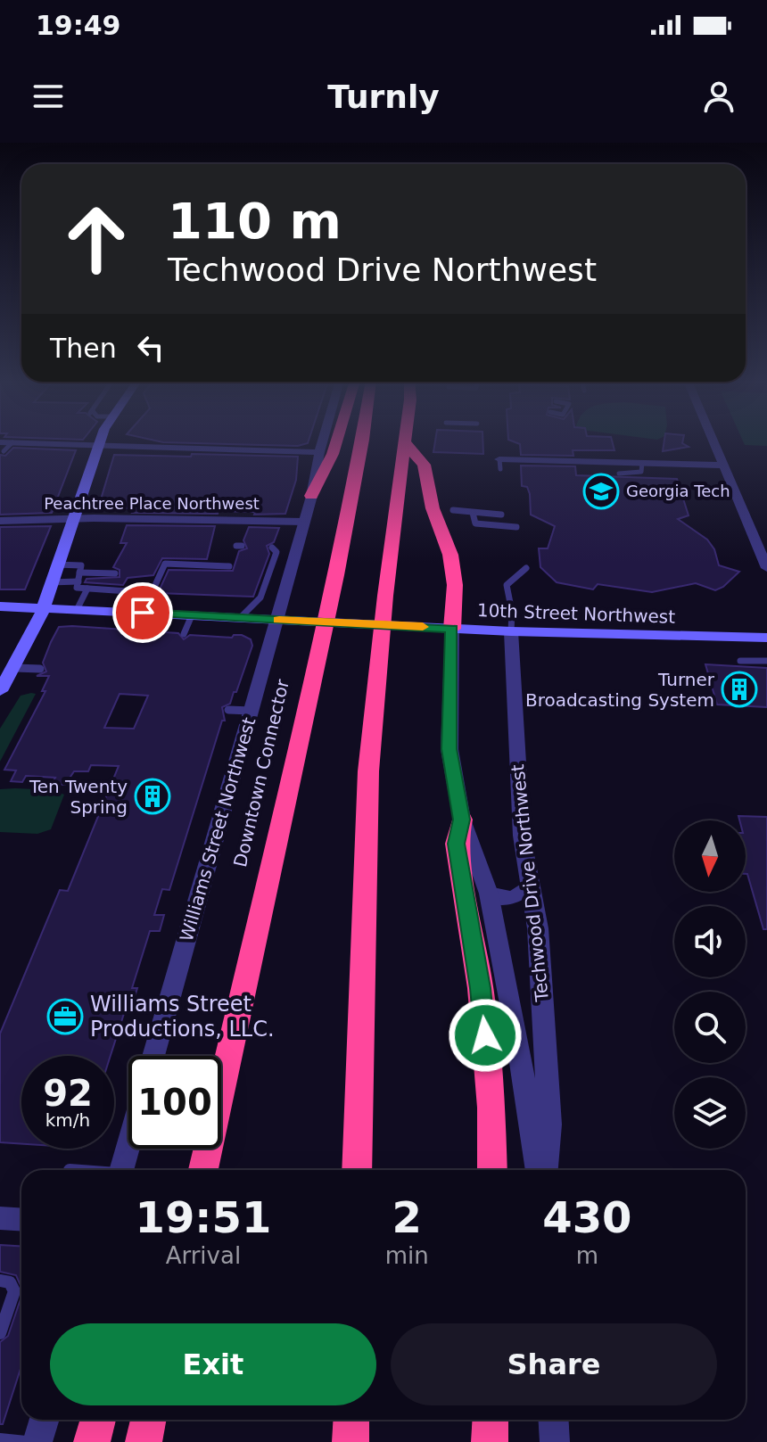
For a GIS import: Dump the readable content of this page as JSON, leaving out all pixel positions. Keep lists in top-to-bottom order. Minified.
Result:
{"streets":{"highway":["Downtown Connector"],"main road":["10th Street Northwest"],"street":["Peachtree Place Northwest","Williams Street Northwest","Techwood Drive Northwest"]},"crossings":[["Peachtree Place Northwest","Williams Street Northwest"],["10th Street Northwest","Williams Street Northwest"],["10th Street Northwest","Techwood Drive Northwest"]],"places":{"school or university":["Georgia Tech"],"building":["Turner Broadcasting System","Ten Twenty Spring"],"office":["Williams Street Productions, LLC."]},"north":"bottom","page":{"status":"19:49","header":"Turnly","turn":["110 m","Techwood Drive Northwest"],"then":"Then","speed":"92 km/h","limit":"100","eta":["19:51","Arrival","2","min","430","m"],"buttons":["Exit","Share"]}}
